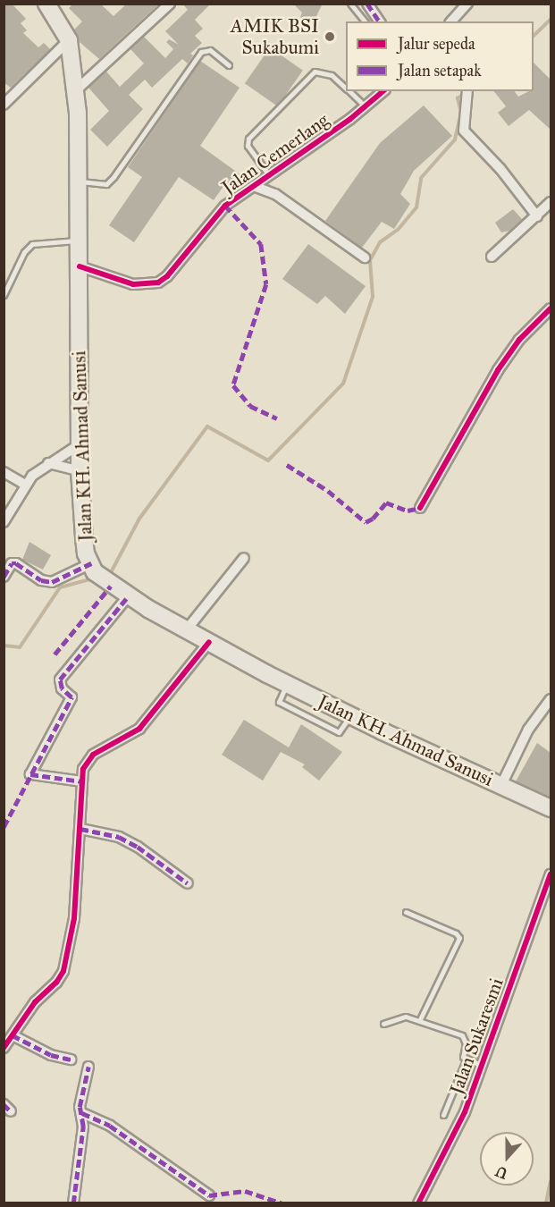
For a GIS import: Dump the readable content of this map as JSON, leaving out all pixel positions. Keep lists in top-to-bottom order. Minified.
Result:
{"streets":{"highway":["Jalan KH. Ahmad Sanusi"],"street":["Jalan Cemerlang","Jalan Sukaresmi"]},"crossings":[["Jalan Cemerlang","Jalan KH. Ahmad Sanusi"]],"places":["AMIK BSI Sukabumi"],"legend":["Jalur sepeda","Jalan setapak"],"north":"bottom"}
